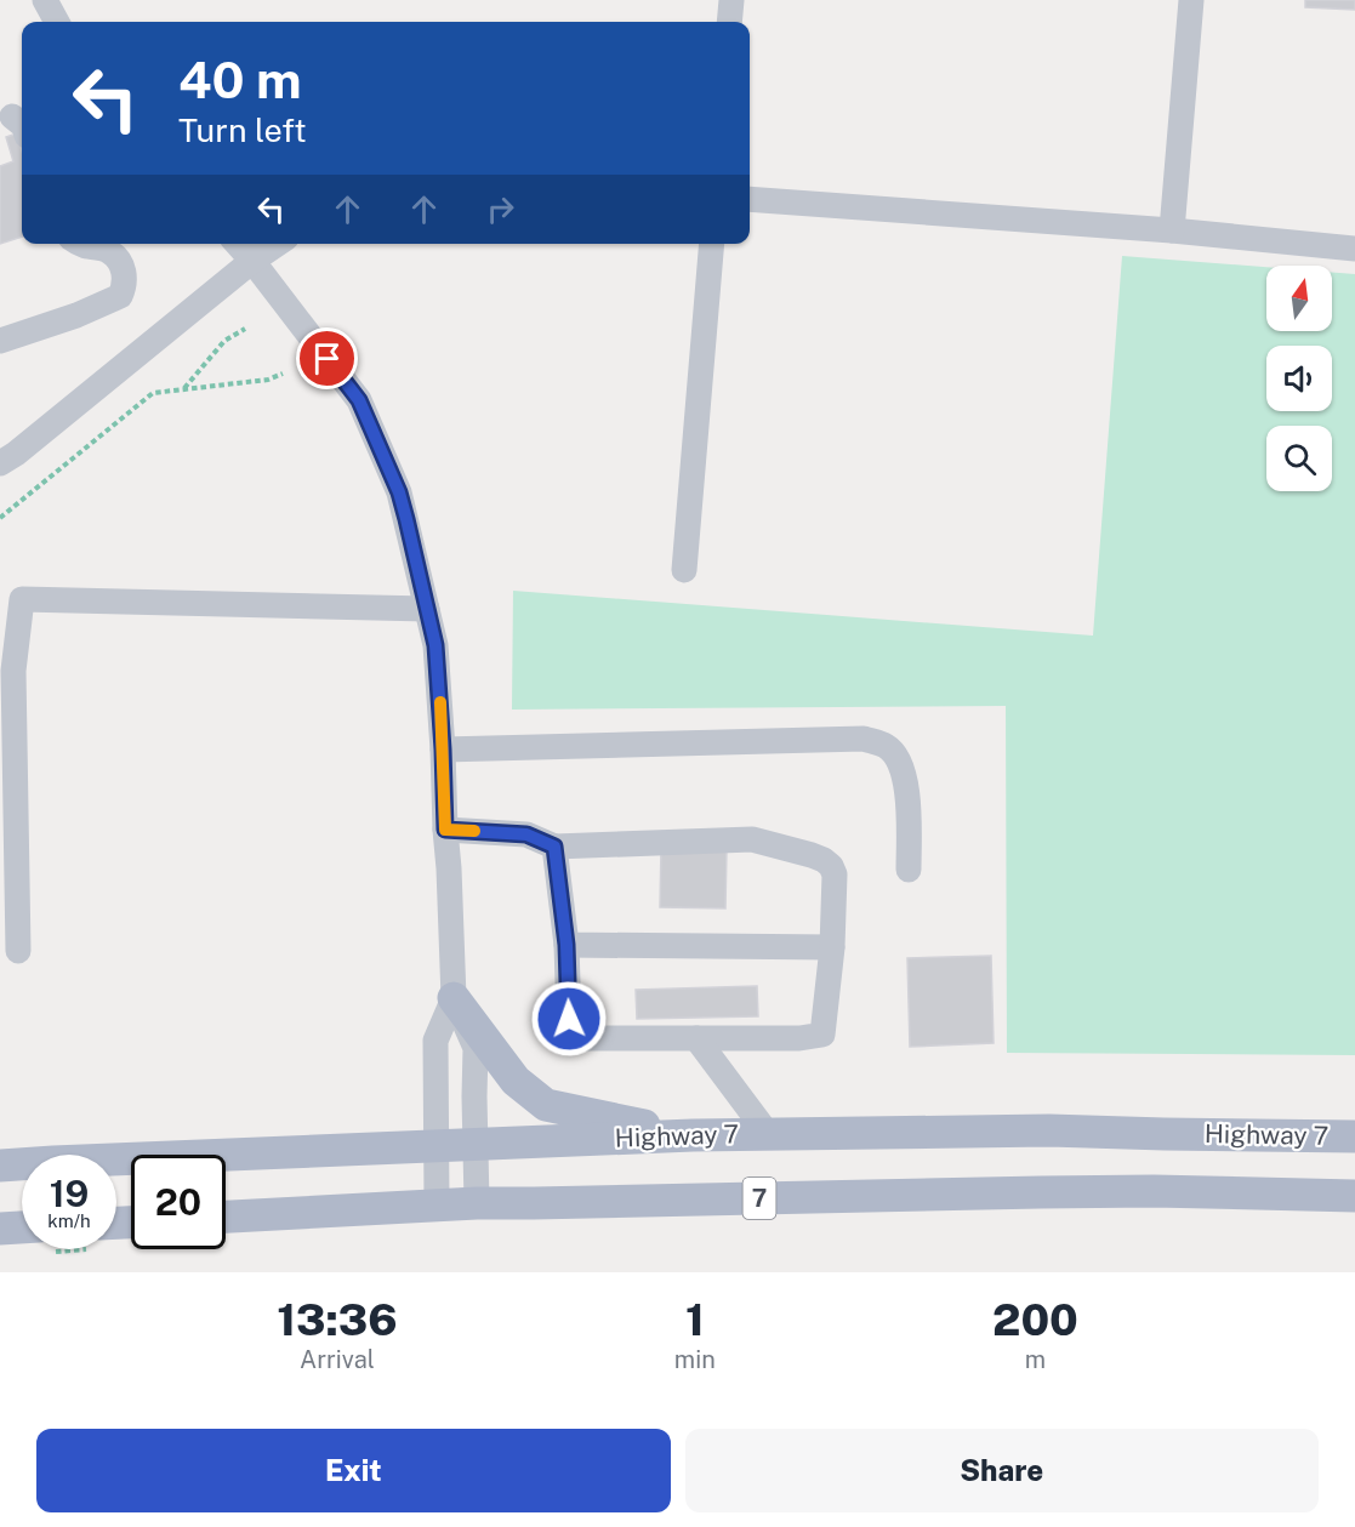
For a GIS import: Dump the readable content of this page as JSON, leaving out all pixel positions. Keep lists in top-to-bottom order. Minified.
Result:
{"streets":{"main road":["Highway 7","7"]},"north":"top","page":{"turn":["40 m","Turn left"],"speed":"19 km/h","limit":"20","eta":["13:36","Arrival","1","min","200","m"],"buttons":["Exit","Share"]}}
